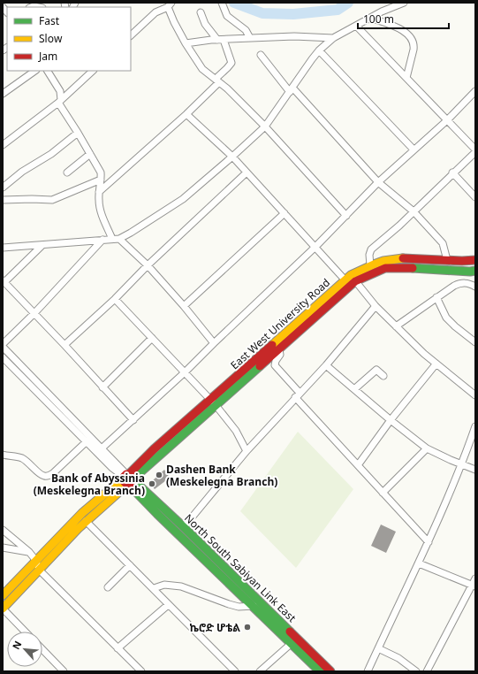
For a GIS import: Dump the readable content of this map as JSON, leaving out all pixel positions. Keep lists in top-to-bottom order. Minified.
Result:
{"streets":{"main road":["East West University Road","North South Sabiyan Link East"]},"crossings":[["East West University Road","North South Sabiyan Link East"]],"places":["Dashen Bank (Meskelegna Branch)","Bank of Abyssinia (Meskelegna Branch)","ኬሮድ ሆቴል"],"legend":["Fast","Slow","Jam"],"scale_bar":"100 m","north":"top left"}
